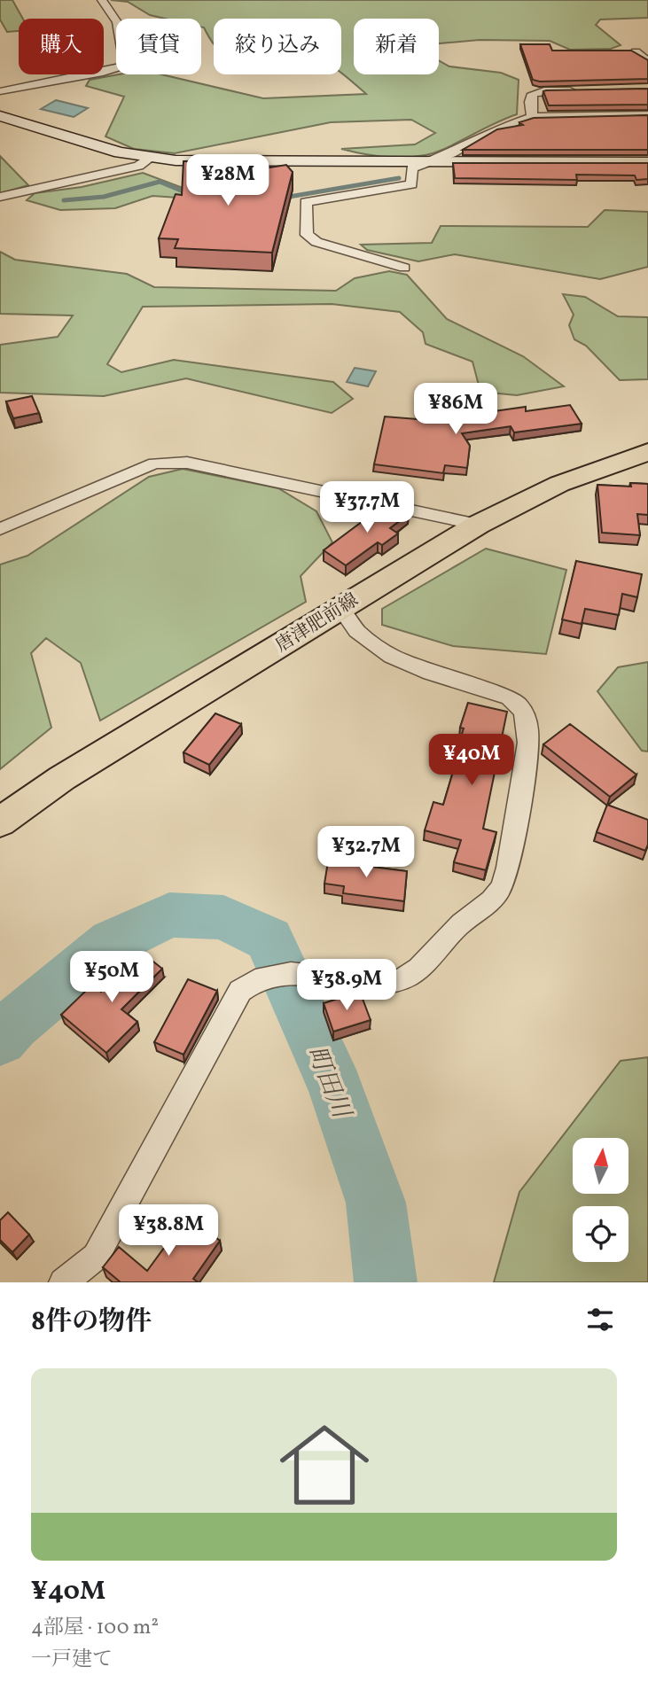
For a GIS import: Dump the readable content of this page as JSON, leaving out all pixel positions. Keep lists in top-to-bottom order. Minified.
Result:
{"streets":{"main road":["唐津肥前線"]},"water":["町田川"],"north":"top","page":{"chip":["購入","賃貸","絞り込み","新着"],"price":["¥28M","¥86M","¥37.7M","¥40M","¥32.7M","¥50M","¥38.9M","¥38.8M"],"heading":"8件の物件","list":[{"name":"¥40M","note":"4部屋 · 100 m² · 一戸建て"}]}}
